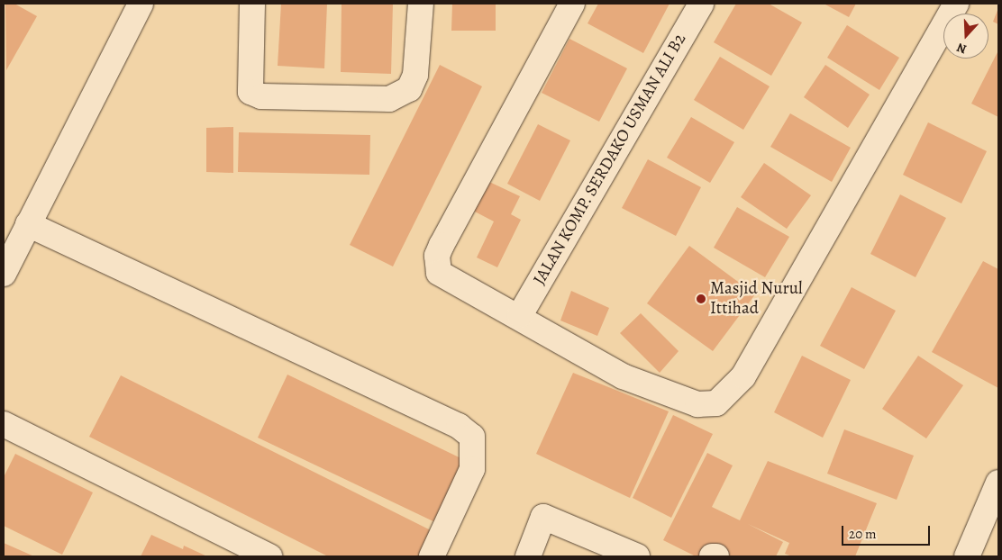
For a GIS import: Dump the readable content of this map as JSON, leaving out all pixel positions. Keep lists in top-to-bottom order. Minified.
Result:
{"streets":{"street":["JALAN KOMP. SERDAKO USMAN ALI B2"]},"places":["Masjid Nurul Ittihad"],"scale_bar":"20 m","north":"bottom"}
